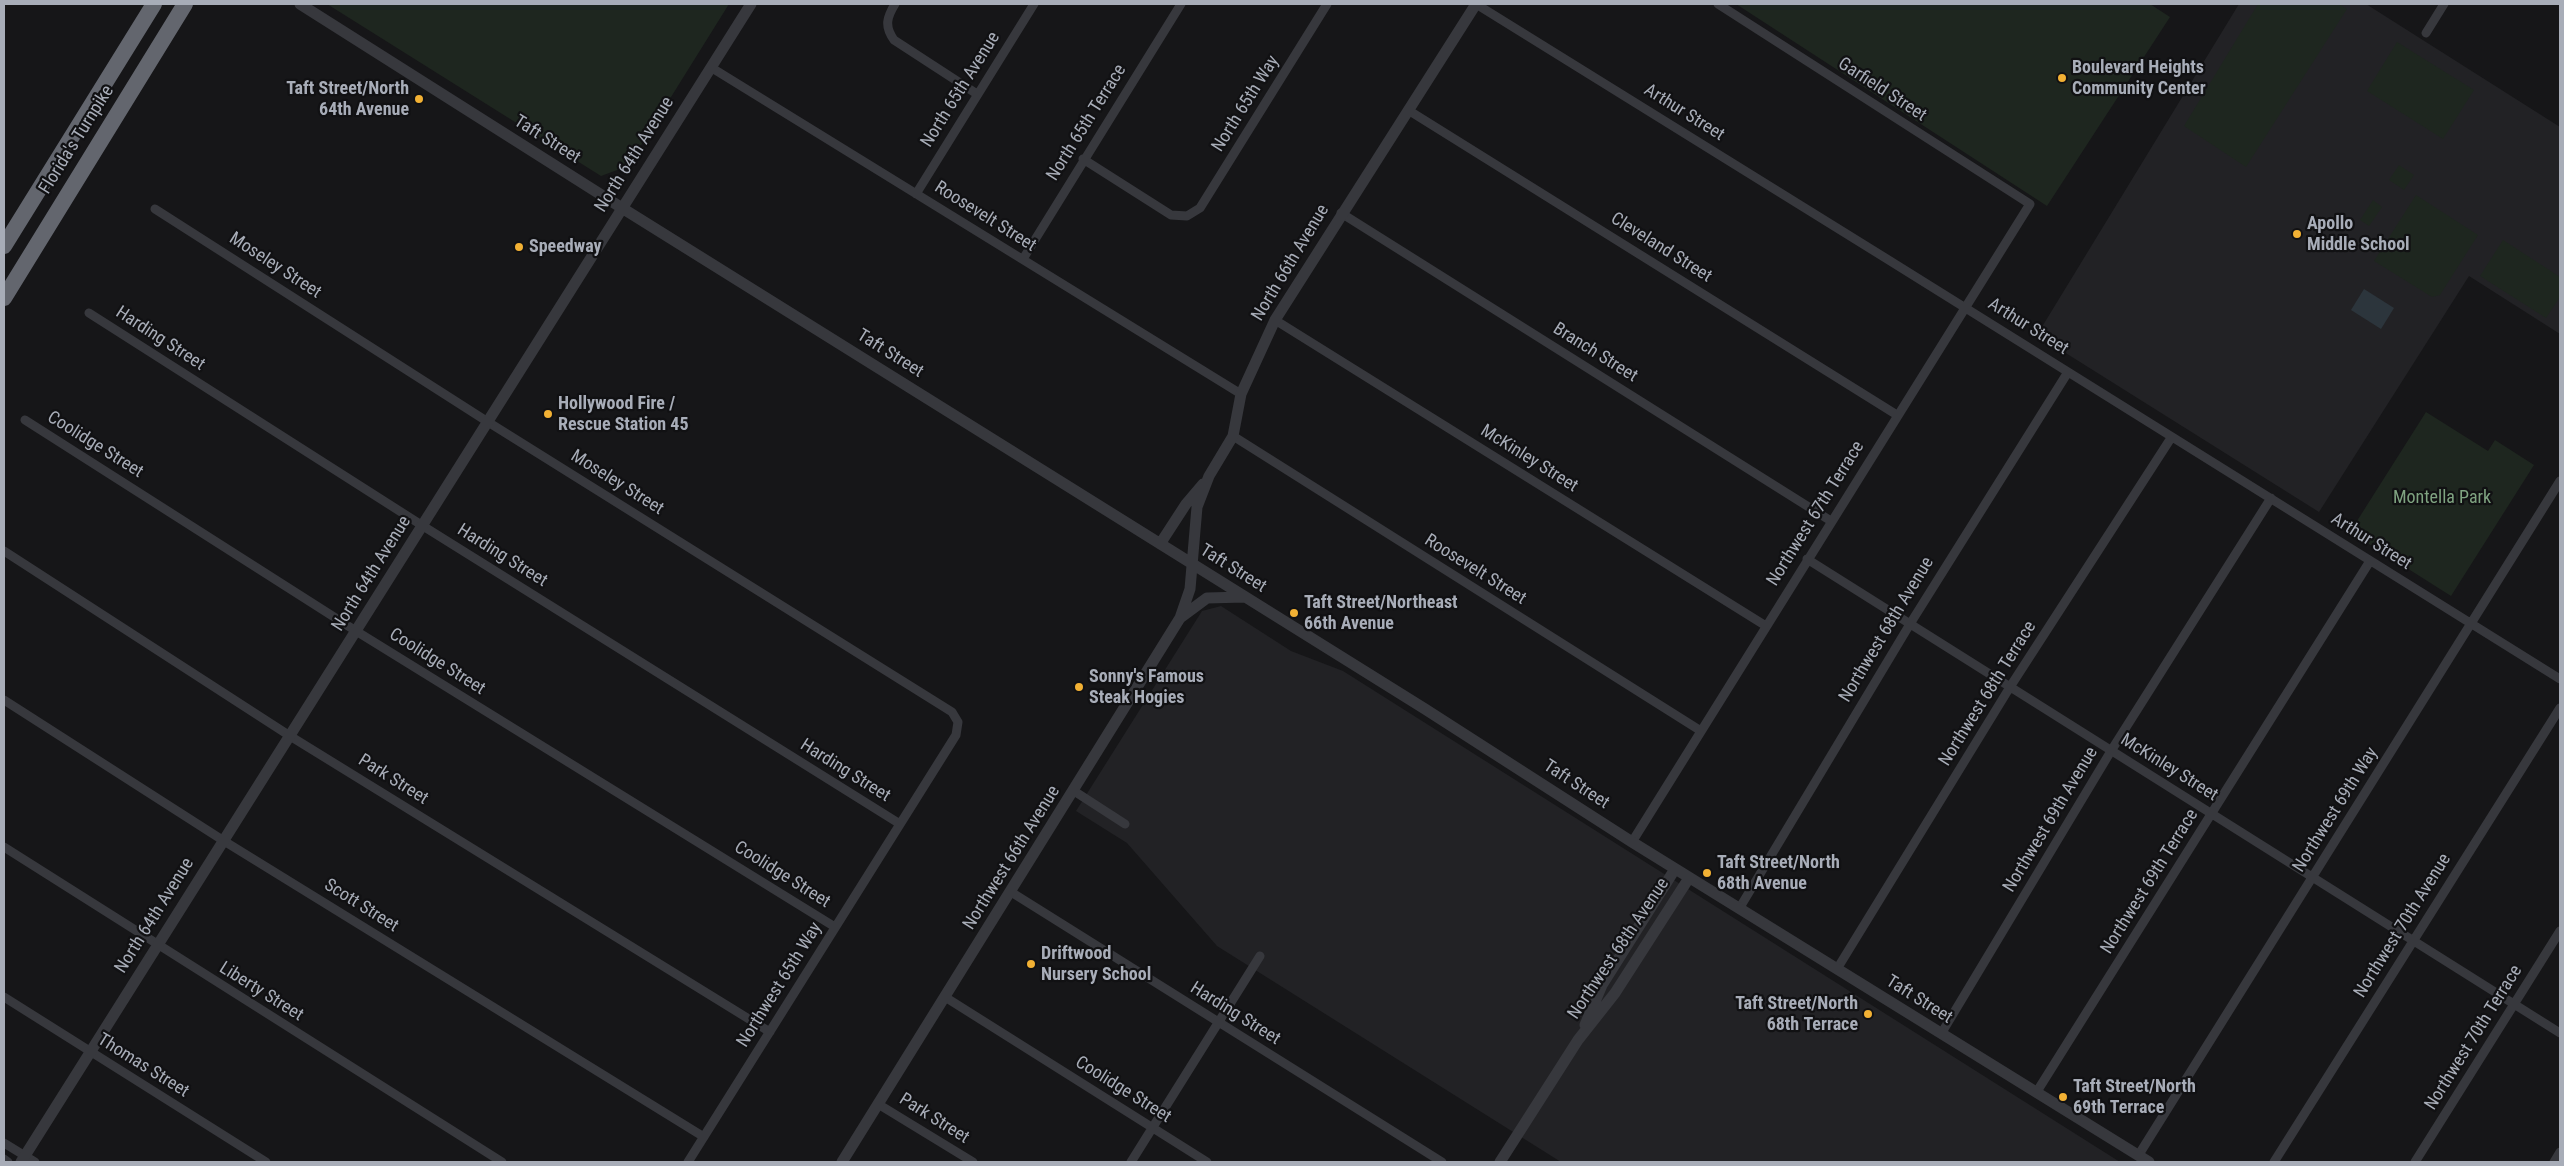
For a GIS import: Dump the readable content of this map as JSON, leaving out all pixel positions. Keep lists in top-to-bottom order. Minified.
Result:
{"streets":{"highway":["Florida's Turnpike"],"street":["North 65th Avenue","Garfield Street","North 65th Way","Arthur Street","North 65th Terrace","Taft Street","North 64th Avenue","Roosevelt Street","Cleveland Street","North 66th Avenue","Moseley Street","Harding Street","Branch Street","Coolidge Street","McKinley Street","Northwest 67th Terrace","Northwest 68th Avenue","Northwest 68th Terrace","Park Street","Northwest 69th Way","Northwest 69th Avenue","Northwest 66th Avenue","Northwest 69th Terrace","Scott Street","Northwest 70th Avenue","Northwest 65th Way","Liberty Street","Northwest 70th Terrace","Thomas Street"]},"crossings":[["North 65th Avenue","Roosevelt Street"],["Garfield Street","Northwest 67th Terrace"],["North 65th Way","North 65th Terrace"],["Arthur Street","North 66th Avenue"],["Arthur Street","Northwest 67th Terrace"],["Arthur Street","Northwest 68th Avenue"],["Arthur Street","Northwest 68th Terrace"],["Arthur Street","Northwest 69th Way"],["Arthur Street","Northwest 69th Avenue"],["Arthur Street","Northwest 69th Terrace"],["North 65th Terrace","Roosevelt Street"],["Taft Street","North 64th Avenue"],["Taft Street","North 66th Avenue"],["Taft Street","Northwest 67th Terrace"],["Taft Street","Northwest 68th Avenue"],["Taft Street","Northwest 68th Terrace"],["Taft Street","Northwest 69th Way"],["Taft Street","Northwest 69th Avenue"],["Taft Street","Northwest 66th Avenue"],["Taft Street","Northwest 69th Terrace"],["North 64th Avenue","Roosevelt Street"],["North 64th Avenue","Moseley Street"],["North 64th Avenue","Harding Street"],["North 64th Avenue","Coolidge Street"],["North 64th Avenue","Park Street"],["North 64th Avenue","Scott Street"],["North 64th Avenue","Liberty Street"],["North 64th Avenue","Thomas Street"],["Roosevelt Street","North 66th Avenue"],["Roosevelt Street","Northwest 67th Terrace"],["Cleveland Street","North 66th Avenue"],["Cleveland Street","Northwest 67th Terrace"],["North 66th Avenue","Branch Street"],["North 66th Avenue","McKinley Street"],["North 66th Avenue","Northwest 66th Avenue"],["Moseley Street","Northwest 65th Way"],["Harding Street","Northwest 66th Avenue"],["Harding Street","Northwest 65th Way"],["Branch Street","Northwest 67th Terrace"],["Coolidge Street","Northwest 66th Avenue"],["Coolidge Street","Northwest 65th Way"],["McKinley Street","Northwest 67th Terrace"],["McKinley Street","Northwest 68th Avenue"],["McKinley Street","Northwest 68th Terrace"],["McKinley Street","Northwest 69th Way"],["McKinley Street","Northwest 69th Avenue"],["McKinley Street","Northwest 69th Terrace"],["McKinley Street","Northwest 70th Avenue"],["McKinley Street","Northwest 70th Terrace"],["Park Street","Northwest 66th Avenue"],["Park Street","Northwest 65th Way"],["Scott Street","Northwest 65th Way"]],"parks":["Montella Park"],"places":["Boulevard Heights Community Center","Taft Street/North 64th Avenue","Apollo Middle School","Speedway","Hollywood Fire / Rescue Station 45","Taft Street/Northeast 66th Avenue","Sonny's Famous Steak Hogies","Taft Street/North 68th Avenue","Driftwood Nursery School","Taft Street/North 68th Terrace","Taft Street/North 69th Terrace"]}
